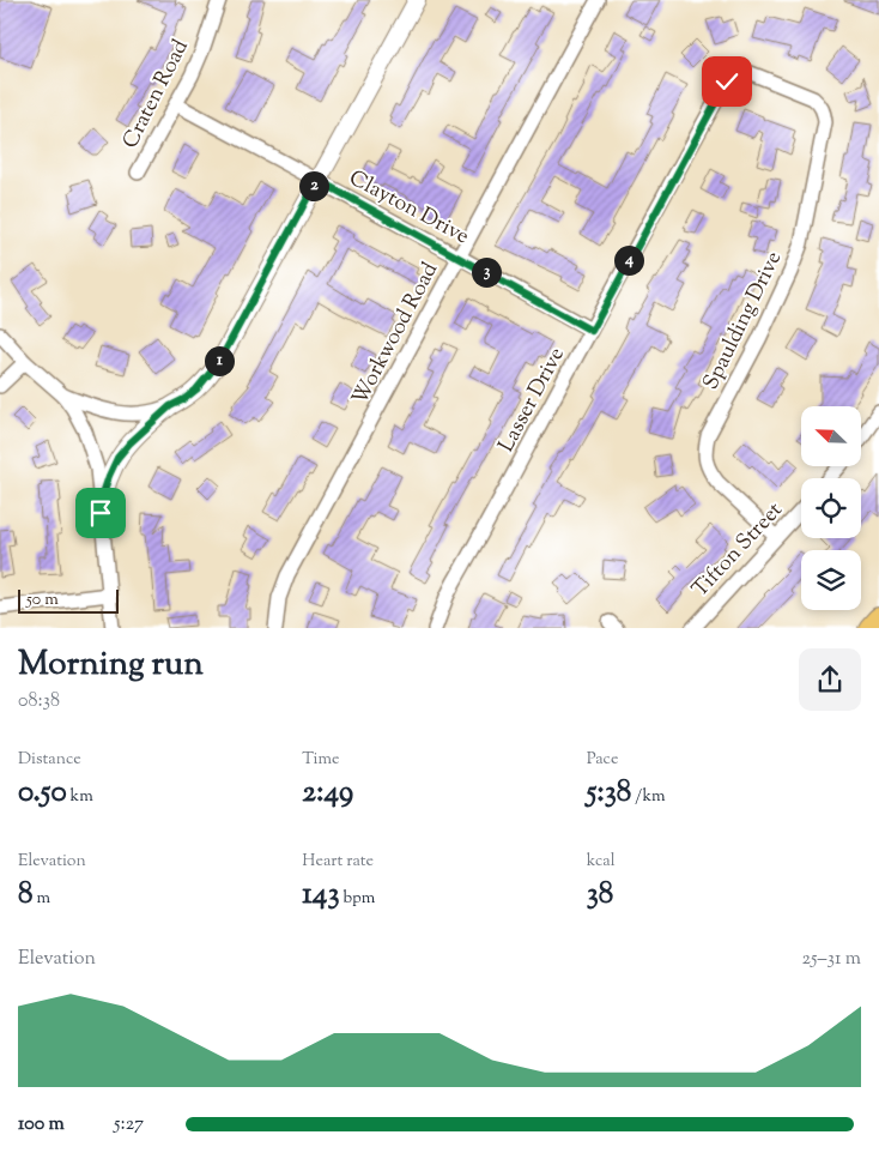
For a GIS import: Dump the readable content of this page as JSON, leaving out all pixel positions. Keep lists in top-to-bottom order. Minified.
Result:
{"streets":{"street":["Craten Road","Clayton Drive","Spaulding Drive","Workwood Road","Lasser Drive","Tifton Street"]},"crossings":[["Craten Road","Clayton Drive"],["Clayton Drive","Workwood Road"],["Clayton Drive","Lasser Drive"],["Spaulding Drive","Lasser Drive"],["Spaulding Drive","Tifton Street"]],"scale_bar":"50 m","north":"top left","page":{"pins":["2","4","3","1"],"scale":"50 m","heading":["Morning run","08:38"],"stats":[["Distance","0.50 km"],["Time","2:49"],["Pace","5:38 /km"],["Elevation","8 m"],["Heart rate","143 bpm"],["kcal","38"]],"chart":["Elevation","25–31 m"],"list":[{"name":"100 m","note":"5:27"}]}}
